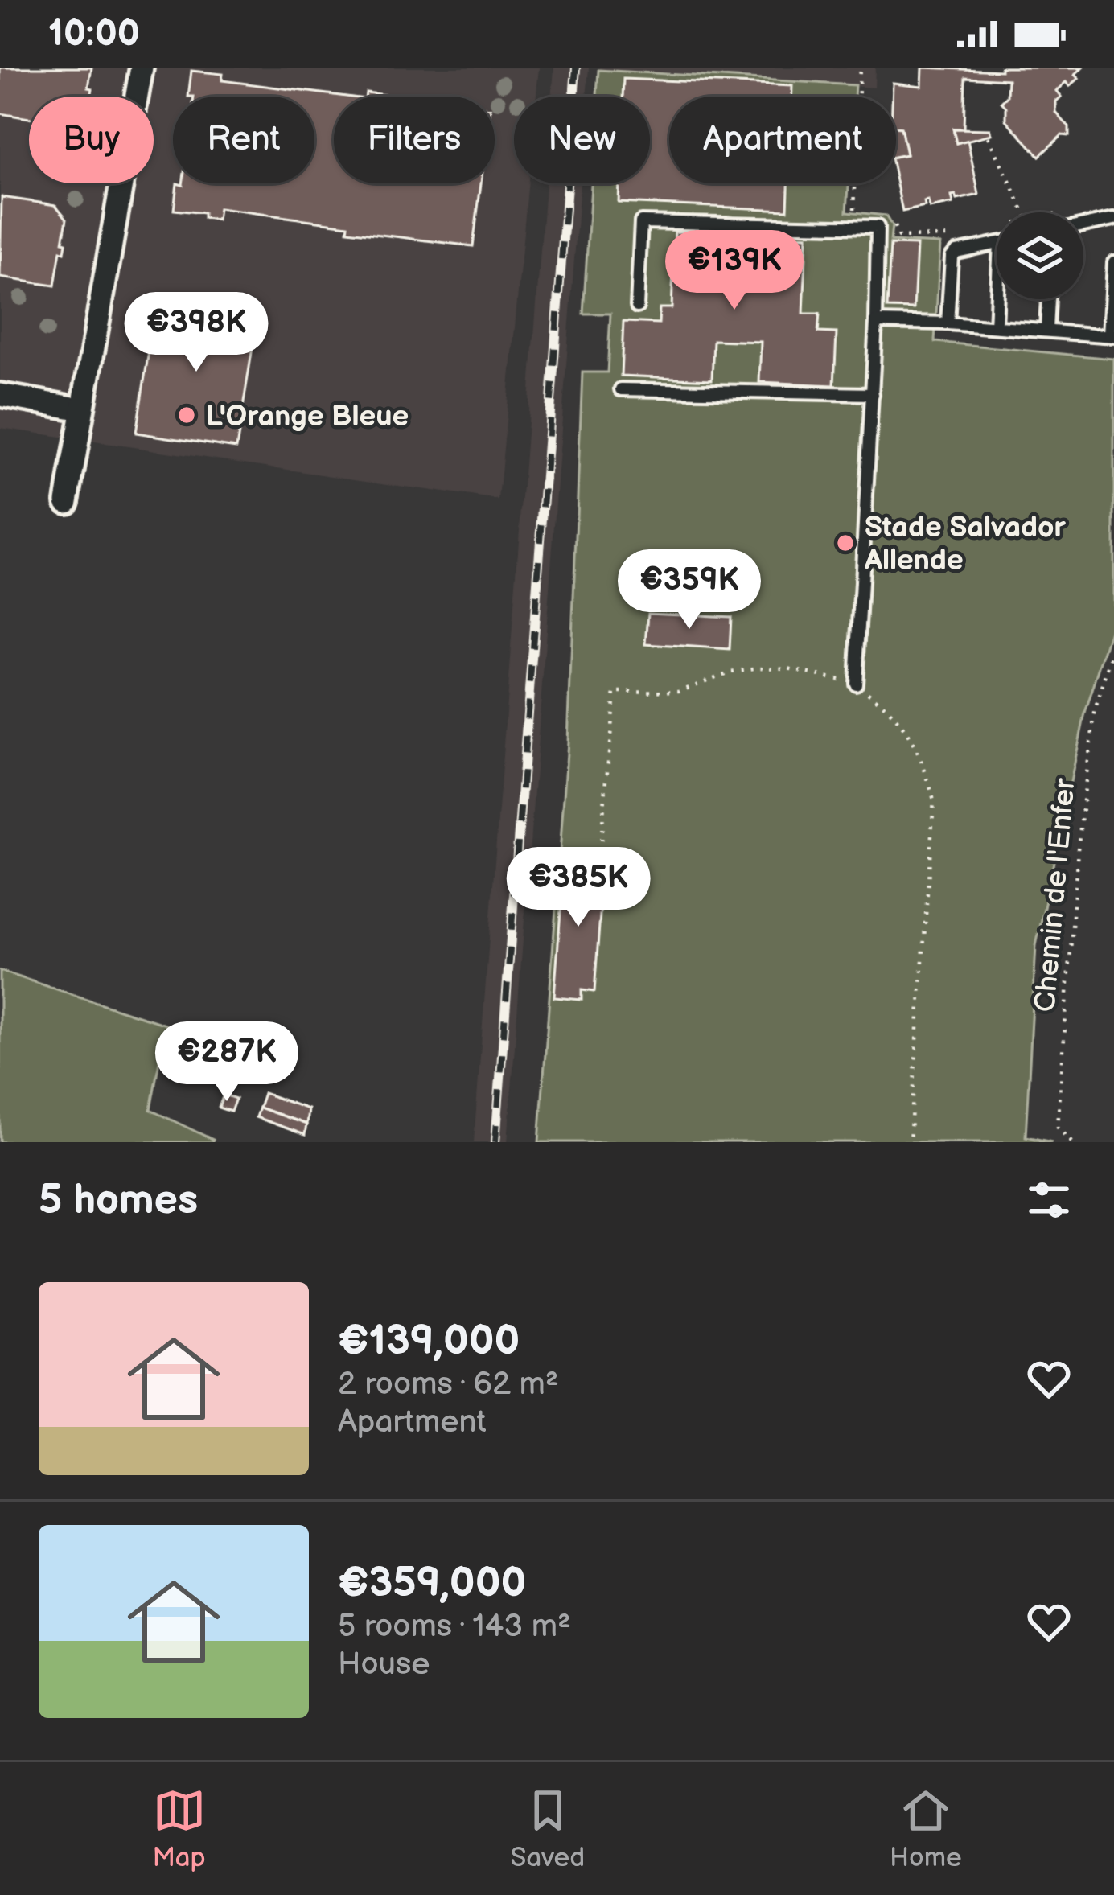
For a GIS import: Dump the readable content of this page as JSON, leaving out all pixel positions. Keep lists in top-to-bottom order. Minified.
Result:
{"streets":{"path":["Chemin de l'Enfer"]},"places":["L'Orange Bleue","Stade Salvador Allende"],"page":{"status":"10:00","chip":["Buy","Rent","Filters","New","Apartment"],"price":["€139K","€398K","€359K","€385K","€287K"],"heading":"5 homes","list":[{"name":"€139,000","note":"2 rooms · 62 m² · Apartment"},{"name":"€359,000","note":"5 rooms · 143 m² · House"}],"tabs":["Map","Saved","Home"]}}
